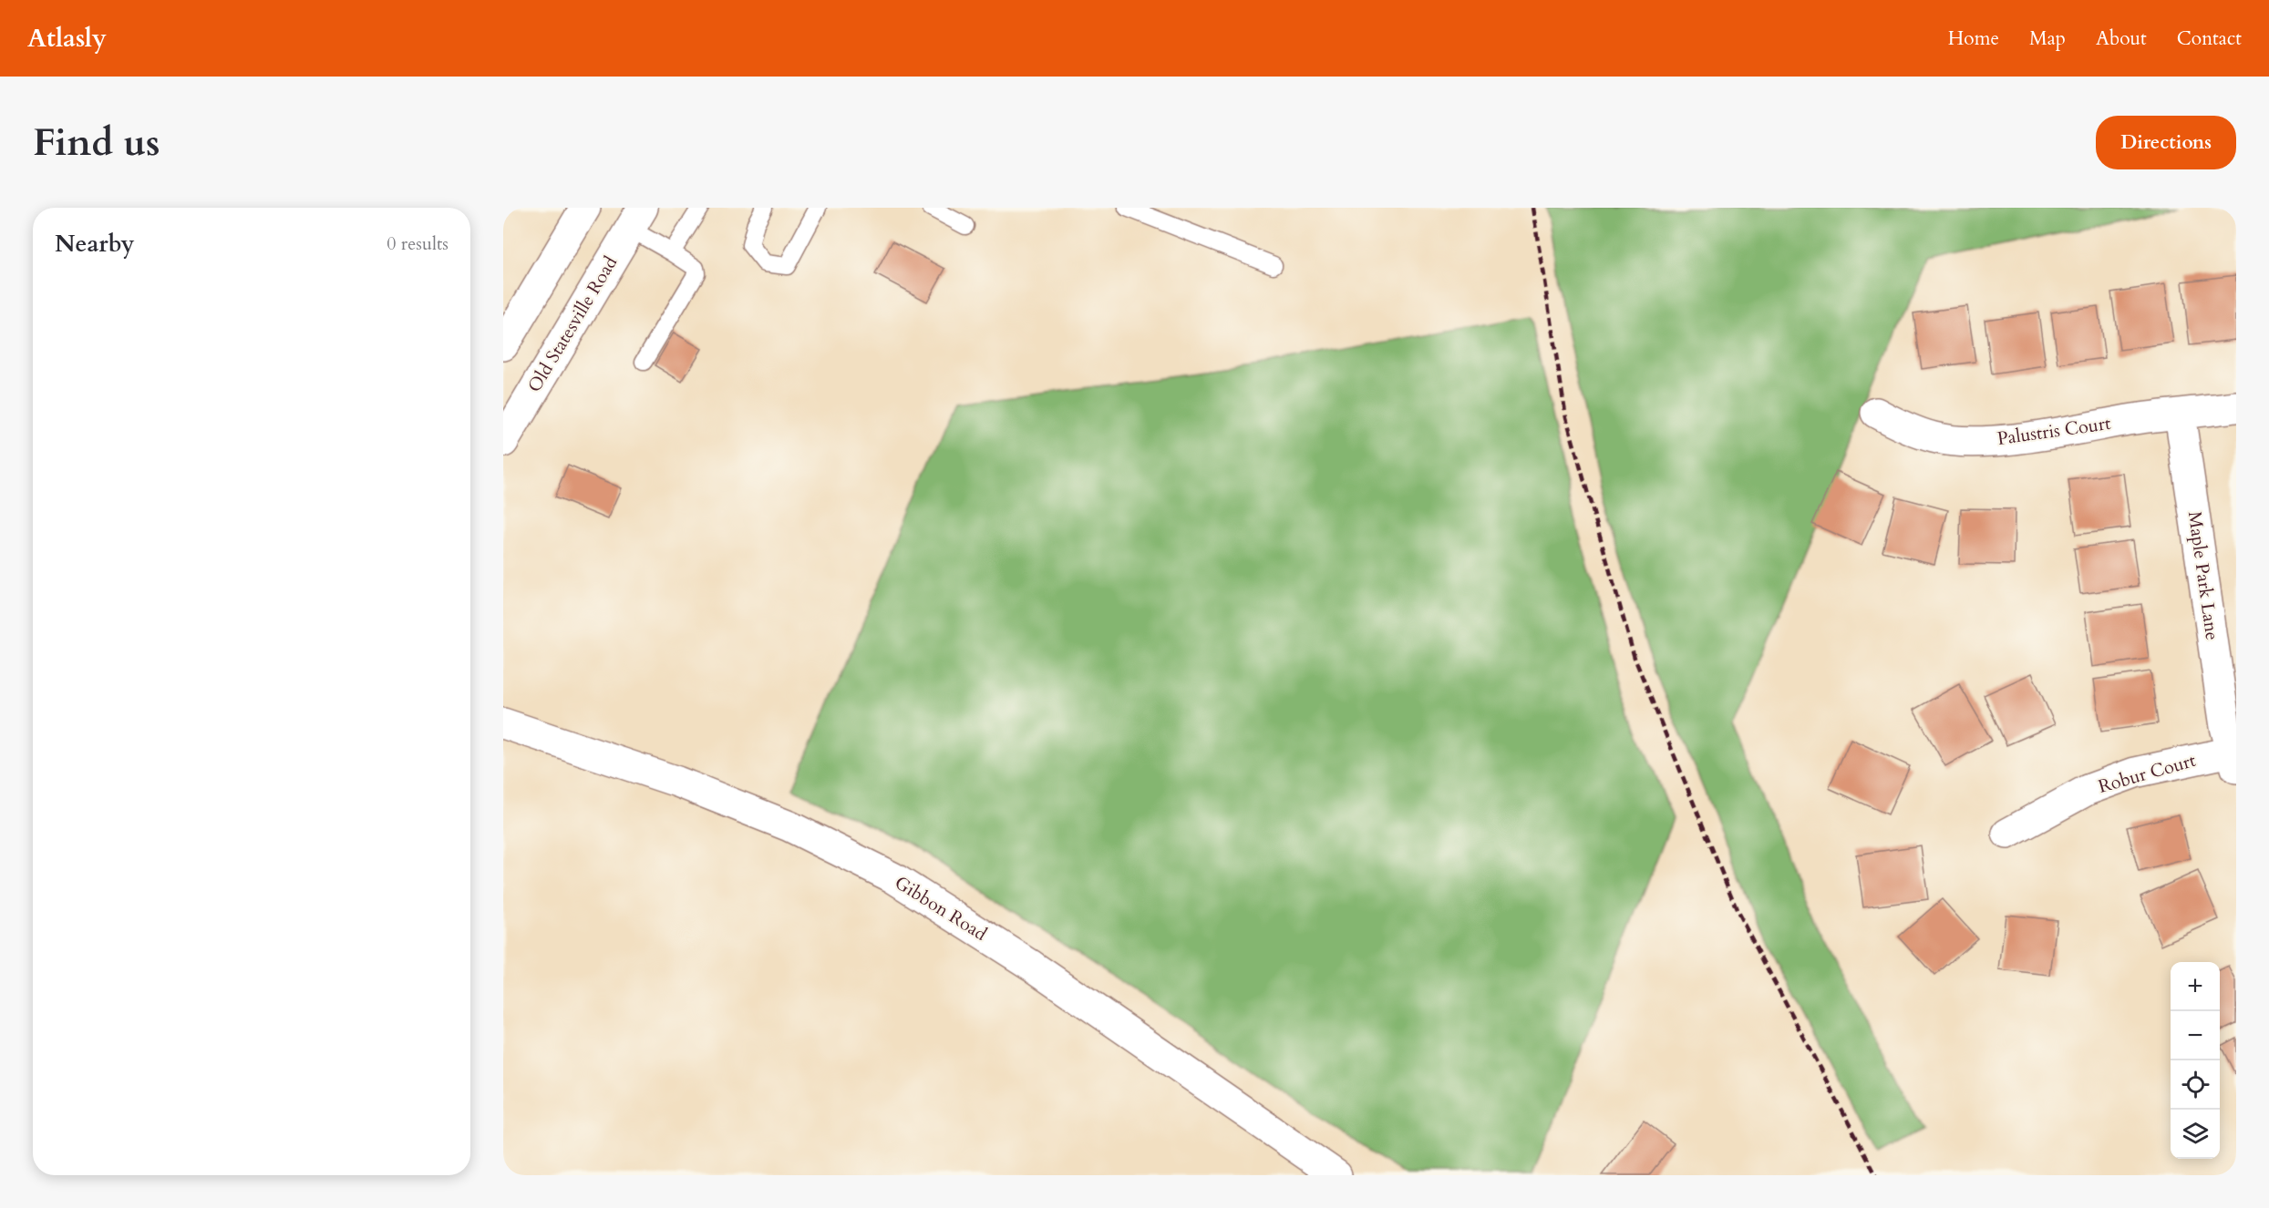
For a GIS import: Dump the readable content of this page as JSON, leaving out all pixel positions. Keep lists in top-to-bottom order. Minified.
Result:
{"streets":{"main road":["Old Statesville Road","Palustris Court","Maple Park Lane","Robur Court","Gibbon Road"]},"crossings":[["Palustris Court","Maple Park Lane"],["Maple Park Lane","Robur Court"]],"page":{"header":"Atlasly","nav":["Home","Map","About","Contact"],"buttons":"Directions","title":"Find us","heading":["Nearby","0 results"],"map_buttons":["+","−"]}}
